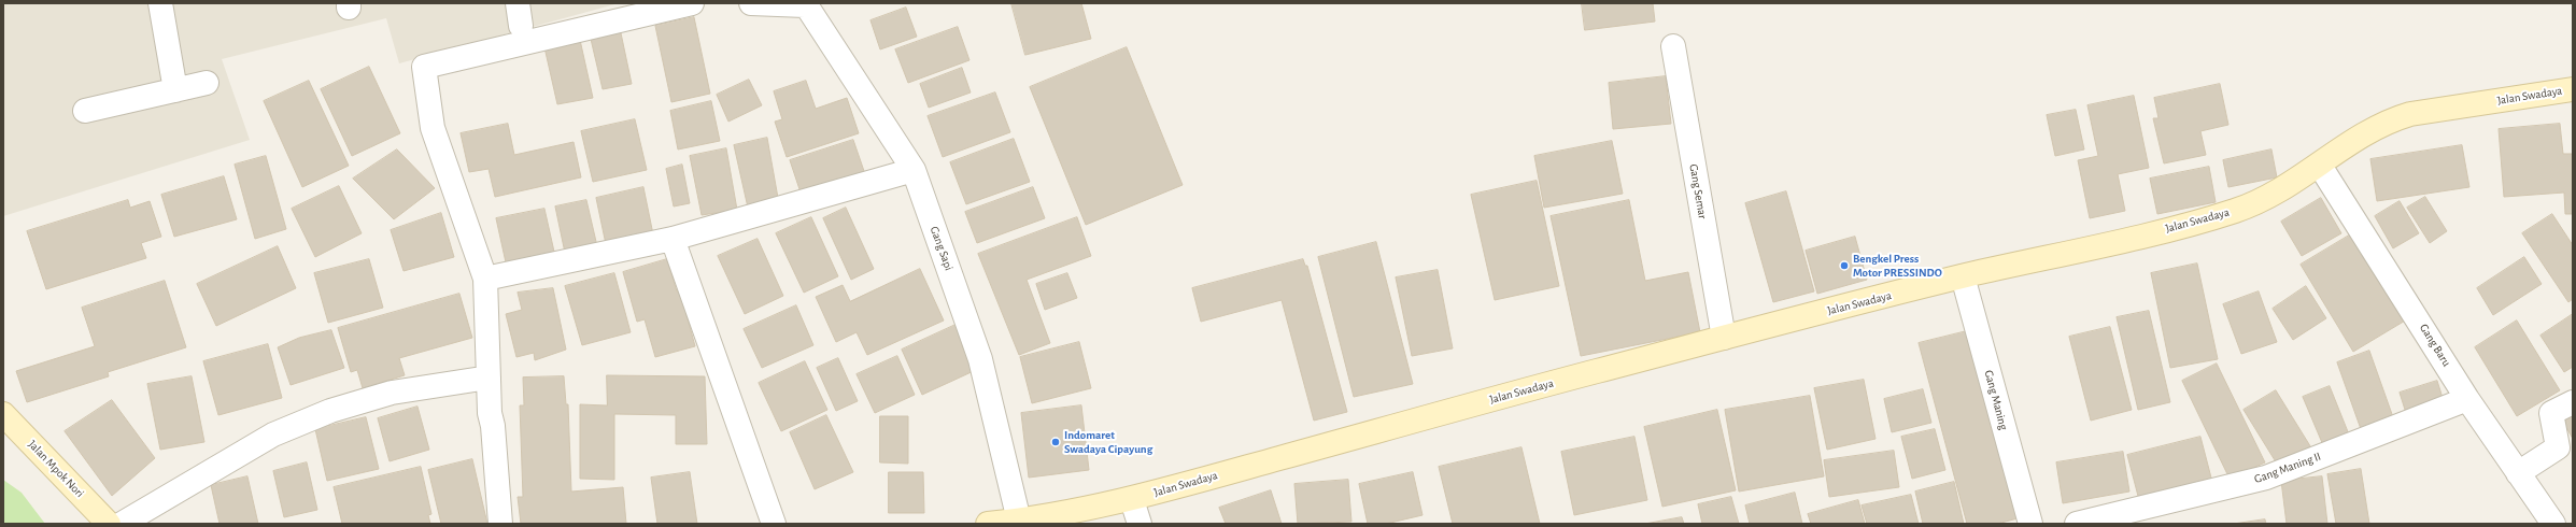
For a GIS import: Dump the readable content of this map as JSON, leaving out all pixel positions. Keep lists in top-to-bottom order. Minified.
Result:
{"streets":{"main road":["Jalan Swadaya","Jalan Mpok Nori"],"street":["Gang Semar","Gang Sapi","Gang Baru","Gang Maning","Gang Maning II"]},"crossings":[["Jalan Swadaya","Gang Semar"],["Jalan Swadaya","Gang Sapi"],["Jalan Swadaya","Gang Baru"],["Jalan Swadaya","Gang Maning"],["Gang Baru","Gang Maning II"]],"places":["Bengkel Press Motor PRESSINDO","Indomaret Swadaya Cipayung"]}
